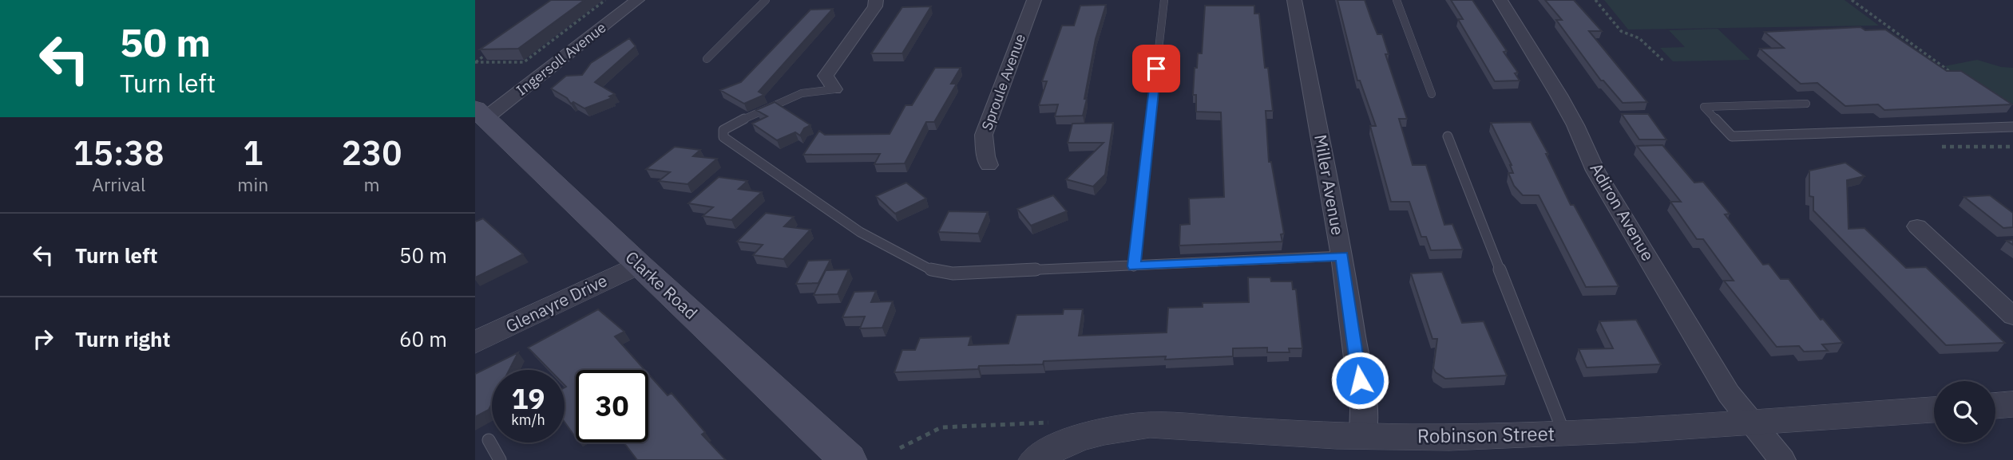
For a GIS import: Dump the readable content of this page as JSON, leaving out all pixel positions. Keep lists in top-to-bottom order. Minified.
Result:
{"streets":{"main road":["Clarke Road"],"street":["Ingersoll Avenue","Sproule Avenue","Miller Avenue","Adiron Avenue","Glenayre Drive","Robinson Street"]},"crossings":[["Ingersoll Avenue","Clarke Road"],["Miller Avenue","Robinson Street"],["Adiron Avenue","Robinson Street"],["Clarke Road","Glenayre Drive"]],"page":{"turn":["50 m","Turn left"],"eta":["15:38","Arrival","1","min","230","m"],"list":[{"name":"Turn left","value":"50 m"},{"name":"Turn right","value":"60 m"}],"speed":"19 km/h","limit":"30"}}
